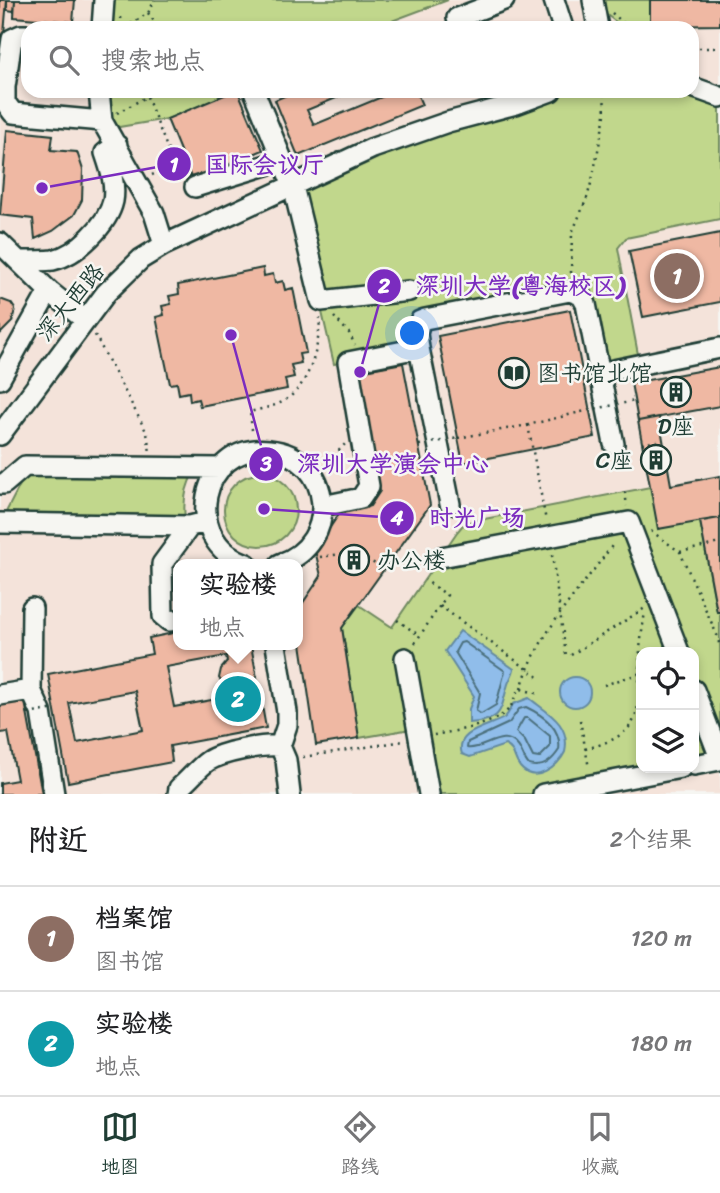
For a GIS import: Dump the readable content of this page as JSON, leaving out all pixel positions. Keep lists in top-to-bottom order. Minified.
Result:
{"streets":{"street":["深大西路"]},"places":{"other":["国际会议厅","深圳大学演会中心","深圳大学(粤海校区)","时光广场"],"library":["图书馆北馆"],"building":["D座","C座","办公楼"]},"page":{"search":"搜索地点","pins":["1","2"],"popup":["实验楼","地点"],"heading":["附近","2个结果"],"list":[{"mark":"1","name":"档案馆","note":"图书馆","value":"120 m"},{"mark":"2","name":"实验楼","note":"地点","value":"180 m"}],"nav":["地图","路线","收藏"]}}
